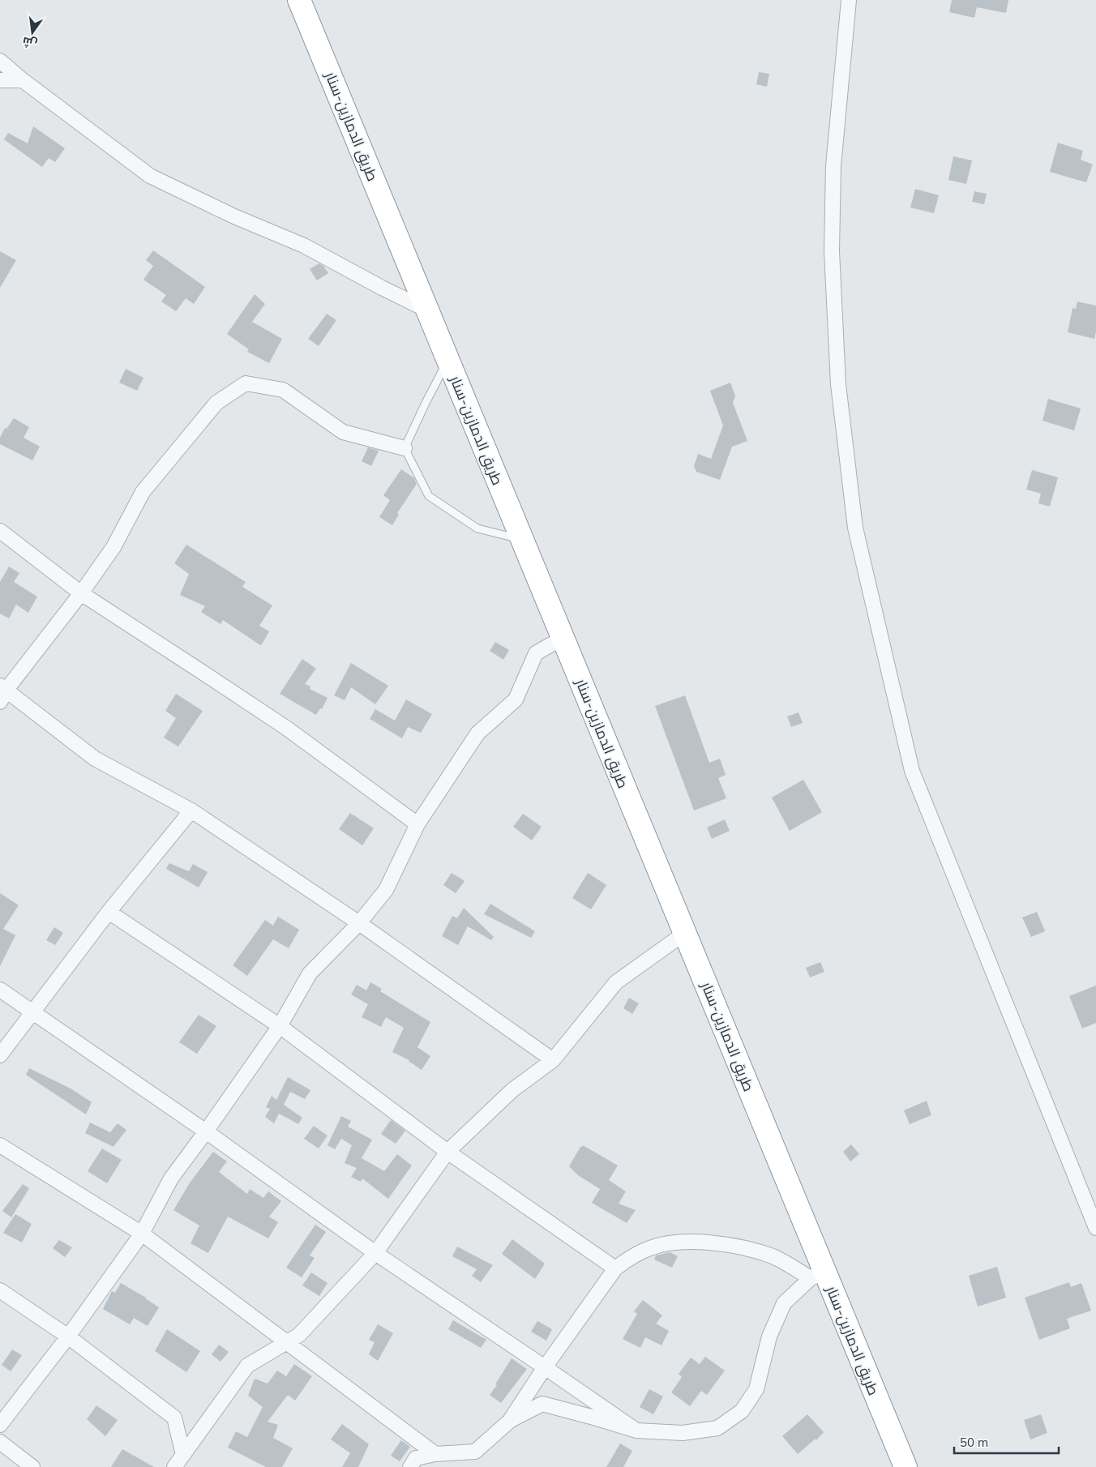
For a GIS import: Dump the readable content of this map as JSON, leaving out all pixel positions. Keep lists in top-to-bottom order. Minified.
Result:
{"streets":{"highway":["طريق الدمازين-سنار"]},"scale_bar":"50 m","north":"bottom"}
